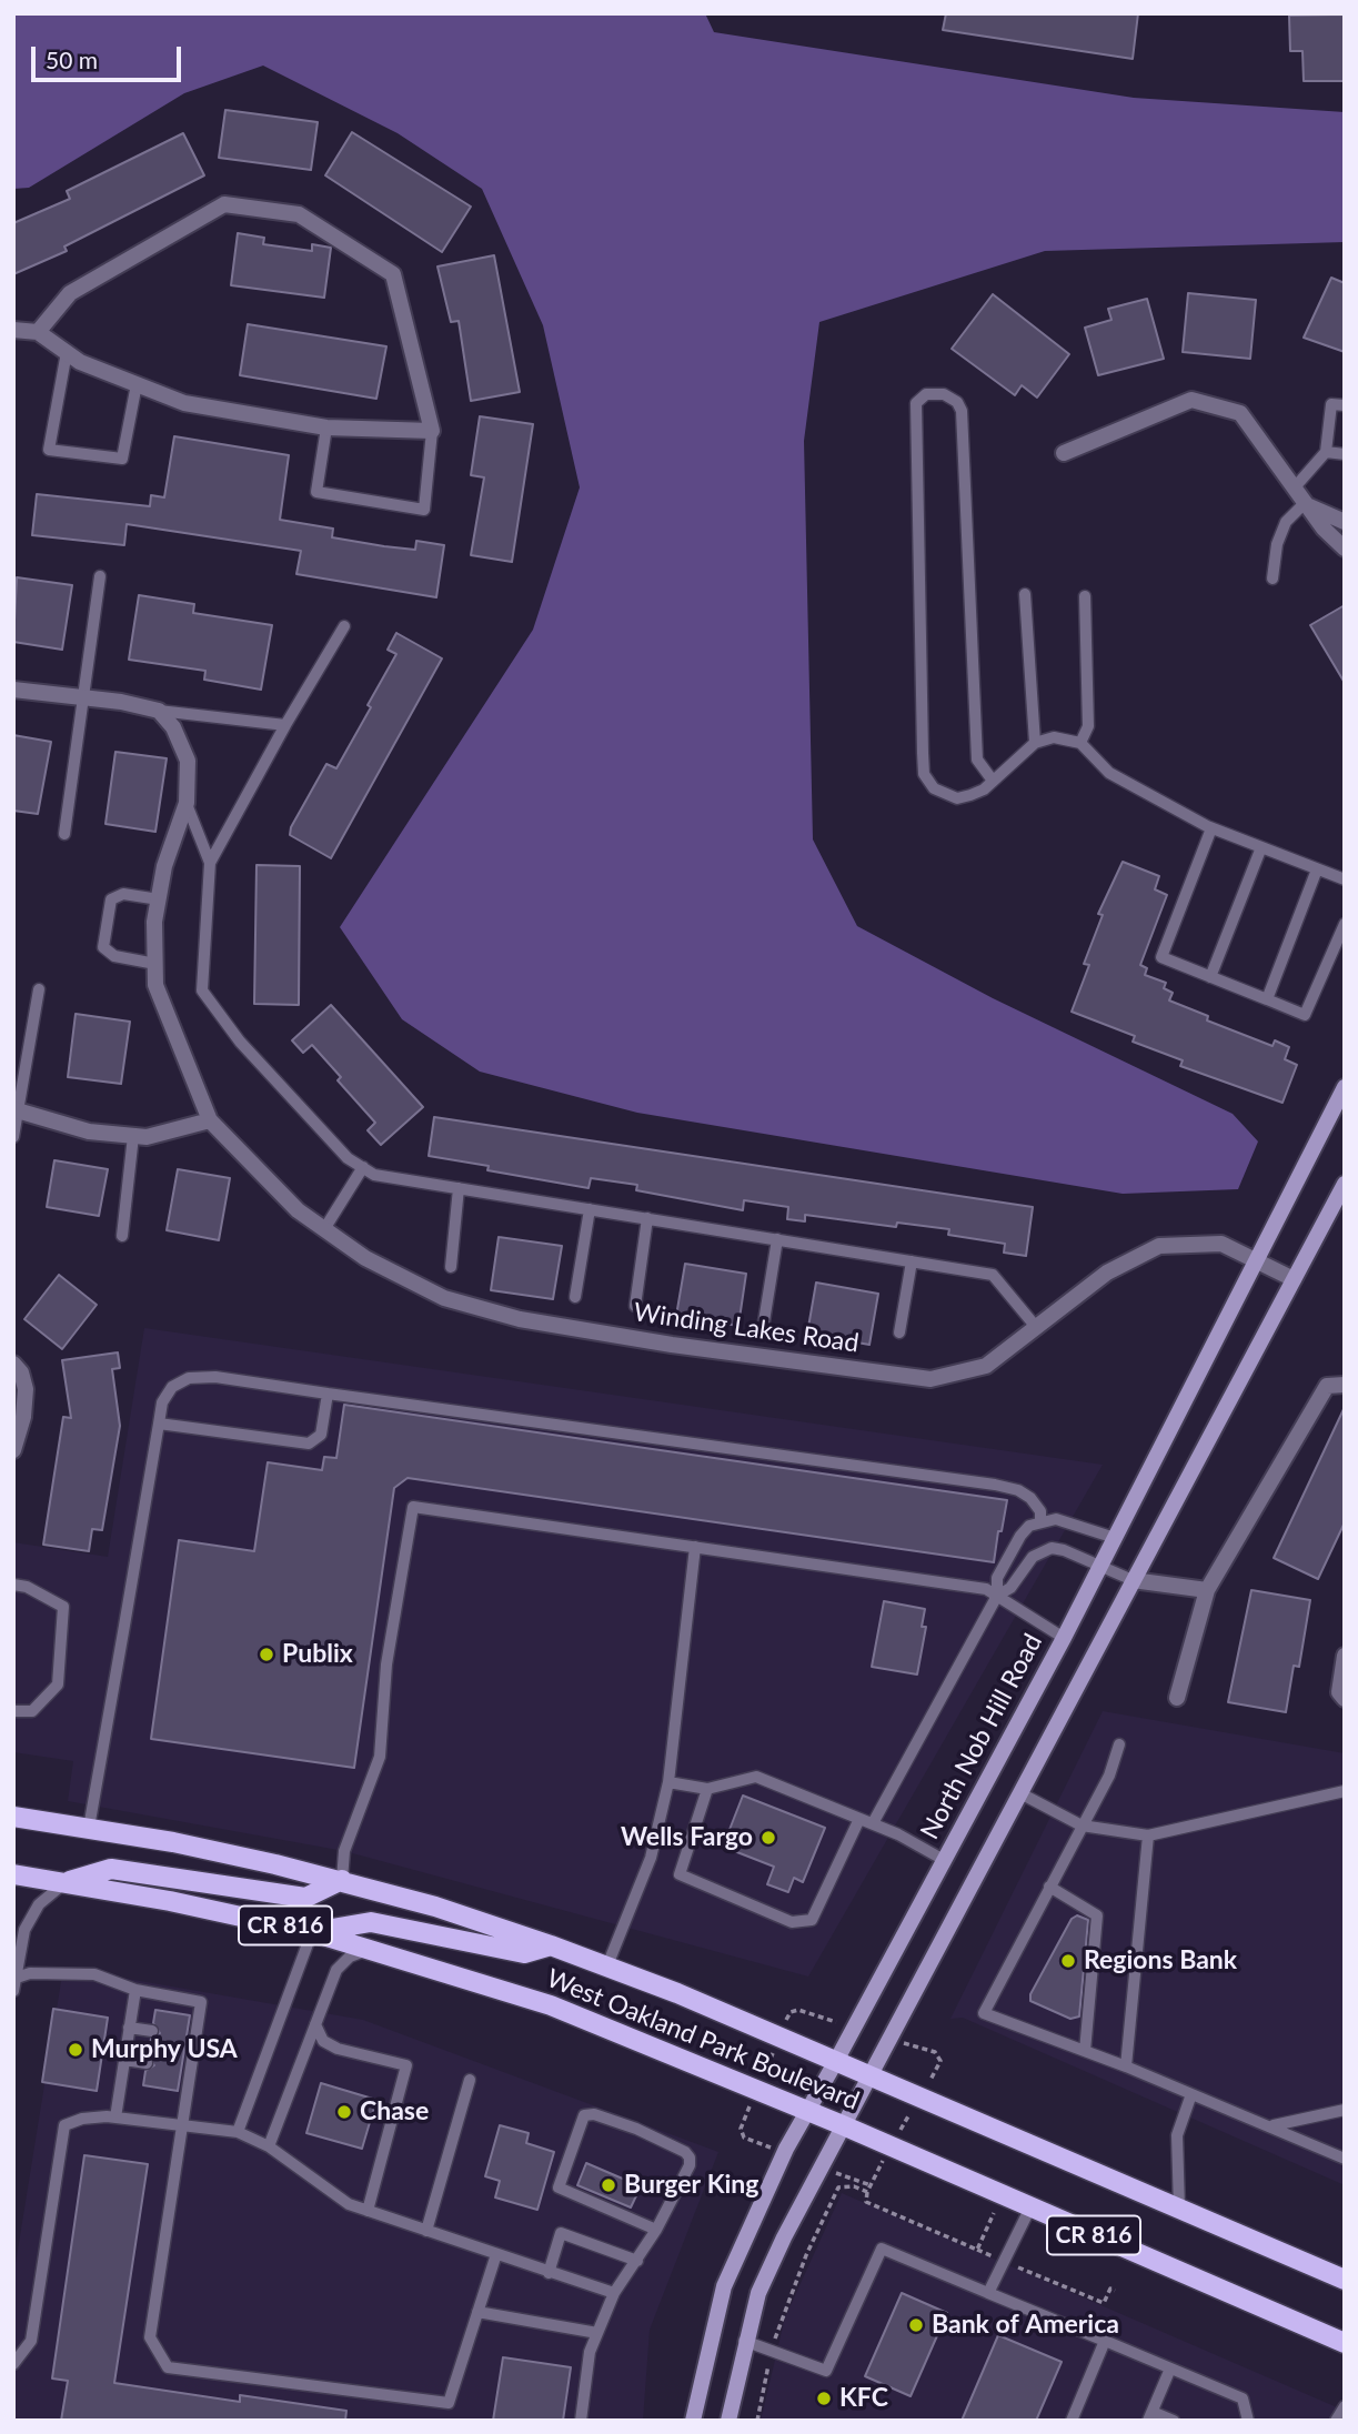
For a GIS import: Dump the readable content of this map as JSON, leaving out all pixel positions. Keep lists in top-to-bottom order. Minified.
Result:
{"streets":{"main road":["North Nob Hill Road","CR 816","West Oakland Park Boulevard"],"street":["Winding Lakes Road"]},"crossings":[["Winding Lakes Road","North Nob Hill Road"],["North Nob Hill Road","West Oakland Park Boulevard"]],"places":["Publix","Wells Fargo","Regions Bank","Murphy USA","Chase","Burger King","Bank of America","KFC"],"scale_bar":"50 m"}
